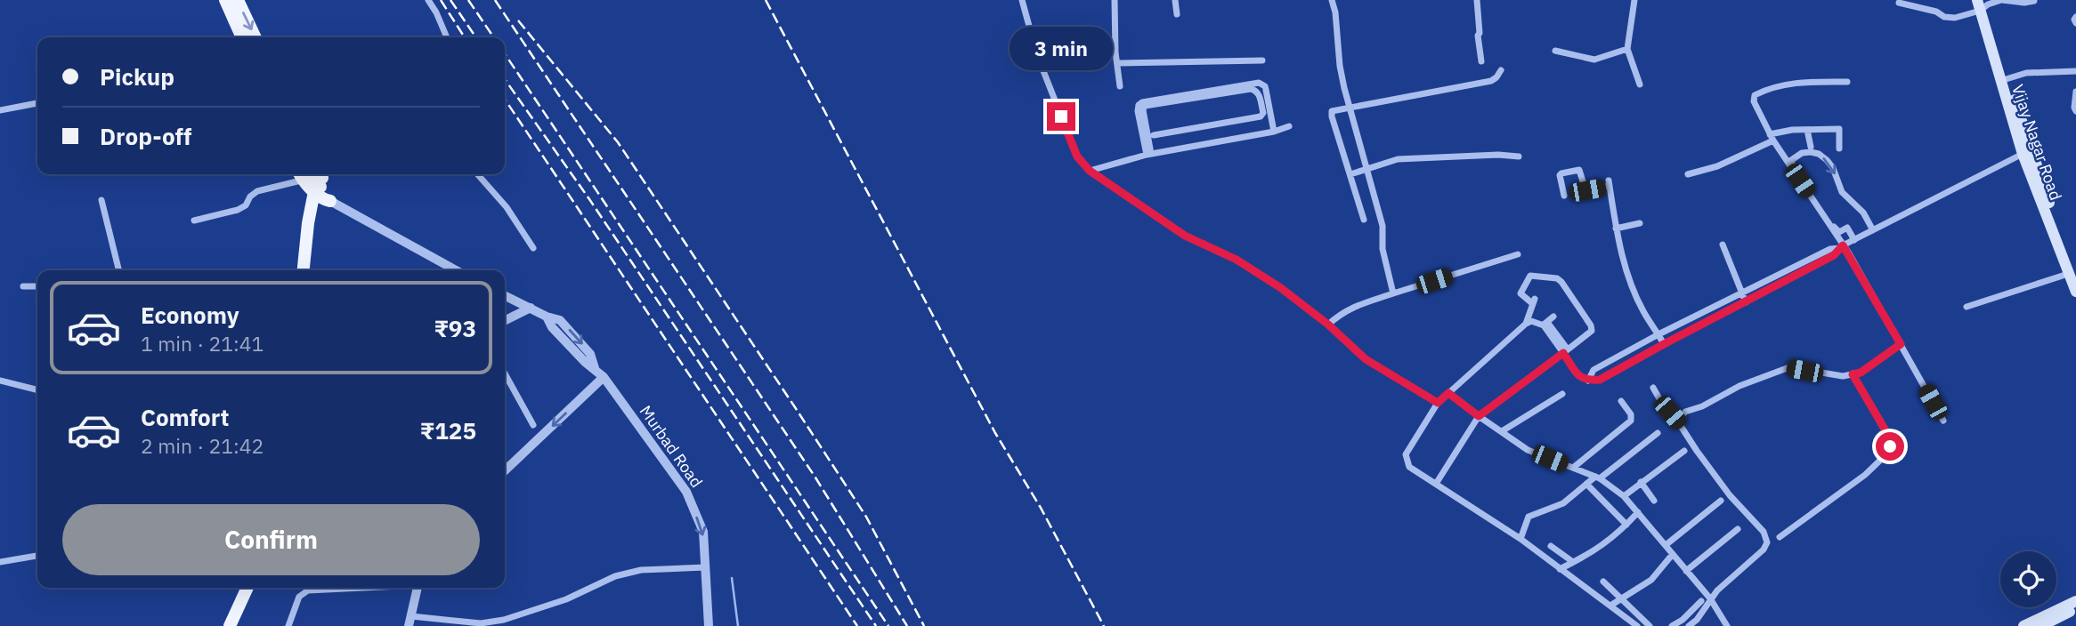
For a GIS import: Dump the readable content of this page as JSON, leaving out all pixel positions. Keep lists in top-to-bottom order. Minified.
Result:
{"streets":{"main road":["Vijay Nagar Road"],"street":["Murbad Road"]},"one_way":["Murbad Road"],"page":{"bubble":"3 min","banner":["Pickup","Drop-off"],"list":[{"name":"Economy","note":"1 min · 21:41","value":"₹93"},{"name":"Comfort","note":"2 min · 21:42","value":"₹125"}],"buttons":"Confirm"}}
